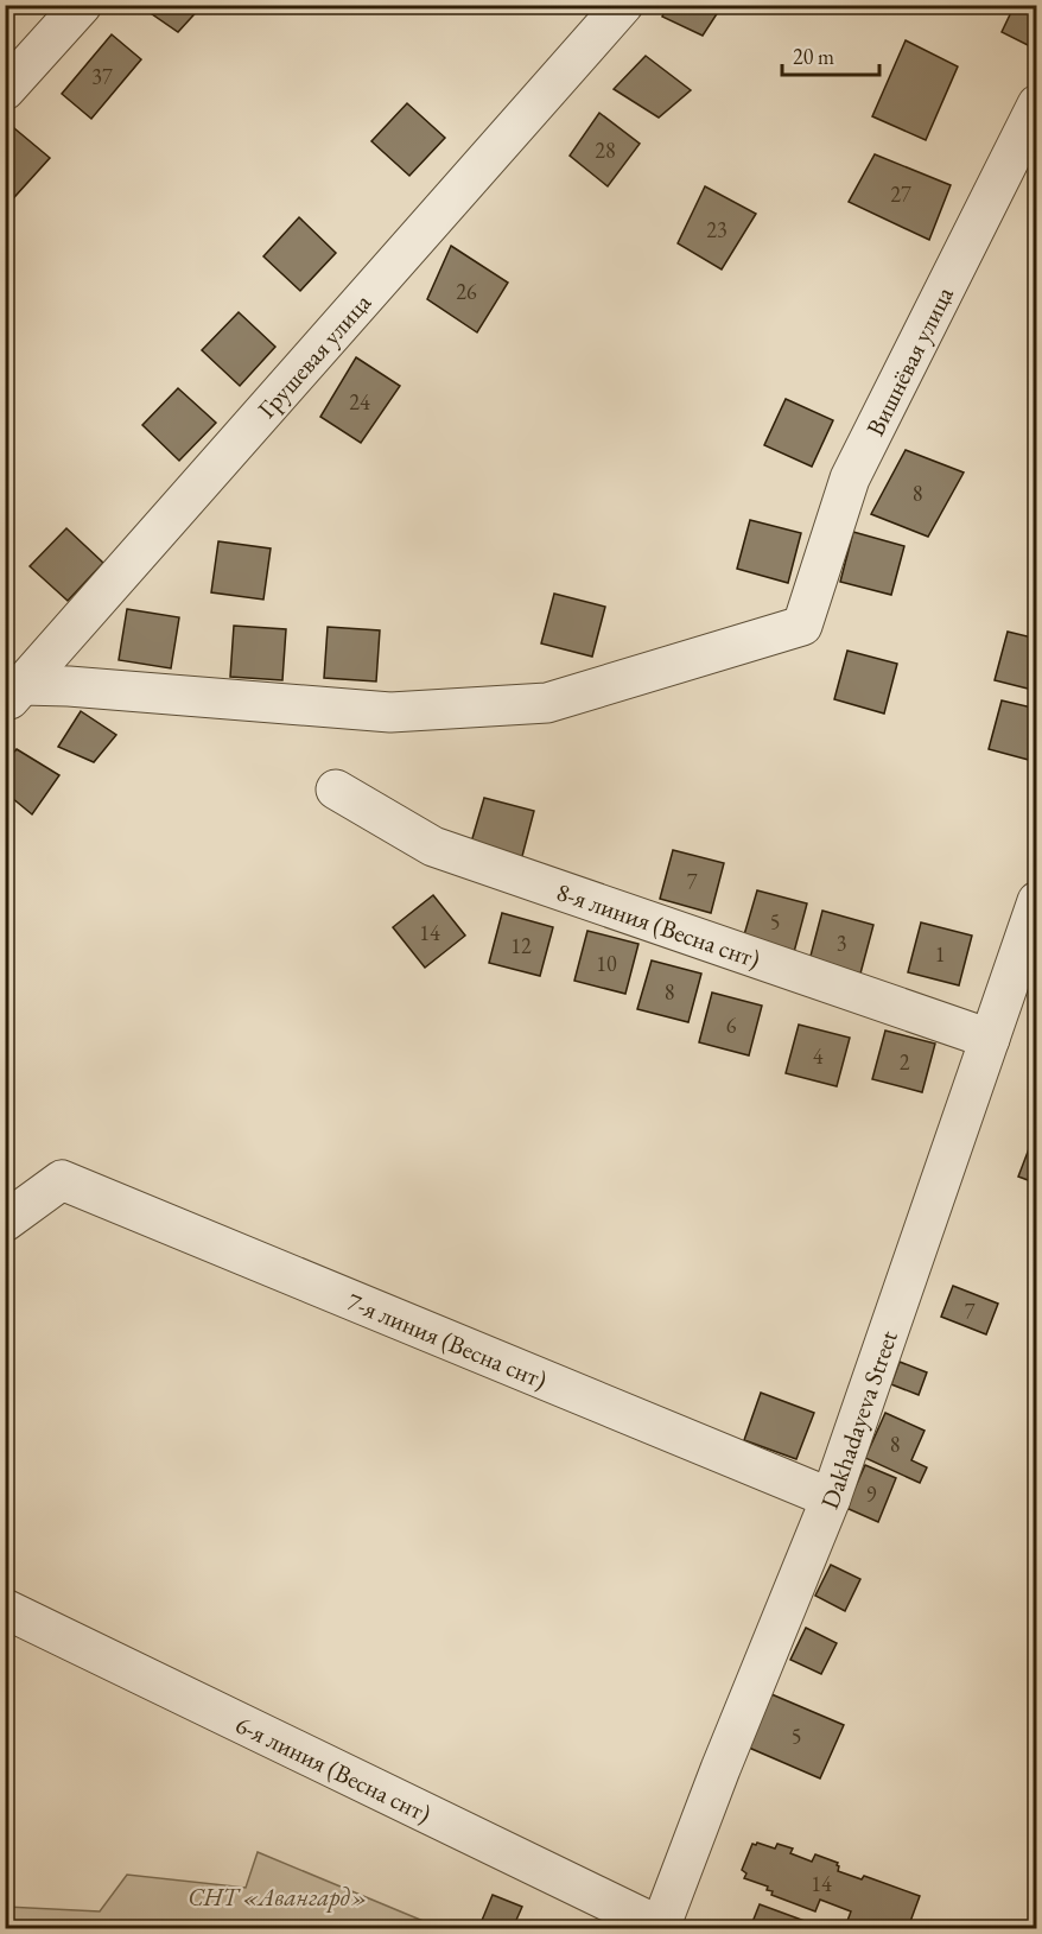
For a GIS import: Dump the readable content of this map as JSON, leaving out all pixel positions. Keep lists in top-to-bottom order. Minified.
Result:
{"streets":{"street":["Грушевая улица","Вишнёвая улица","8-я линия (Весна снт)","7-я линия (Весна снт)","Dakhadayeva Street","6-я линия (Весна снт)"]},"crossings":[["Грушевая улица","Вишнёвая улица"],["8-я линия (Весна снт)","Dakhadayeva Street"],["7-я линия (Весна снт)","Dakhadayeva Street"],["Dakhadayeva Street","6-я линия (Весна снт)"]],"parks":["СНТ «Авангард»"],"house_numbers":["37","28","27","23","26","24","8","7","5","14","3","12","1","10","8","6","4","2","7","8","9","5","14"],"scale_bar":"20 m"}
